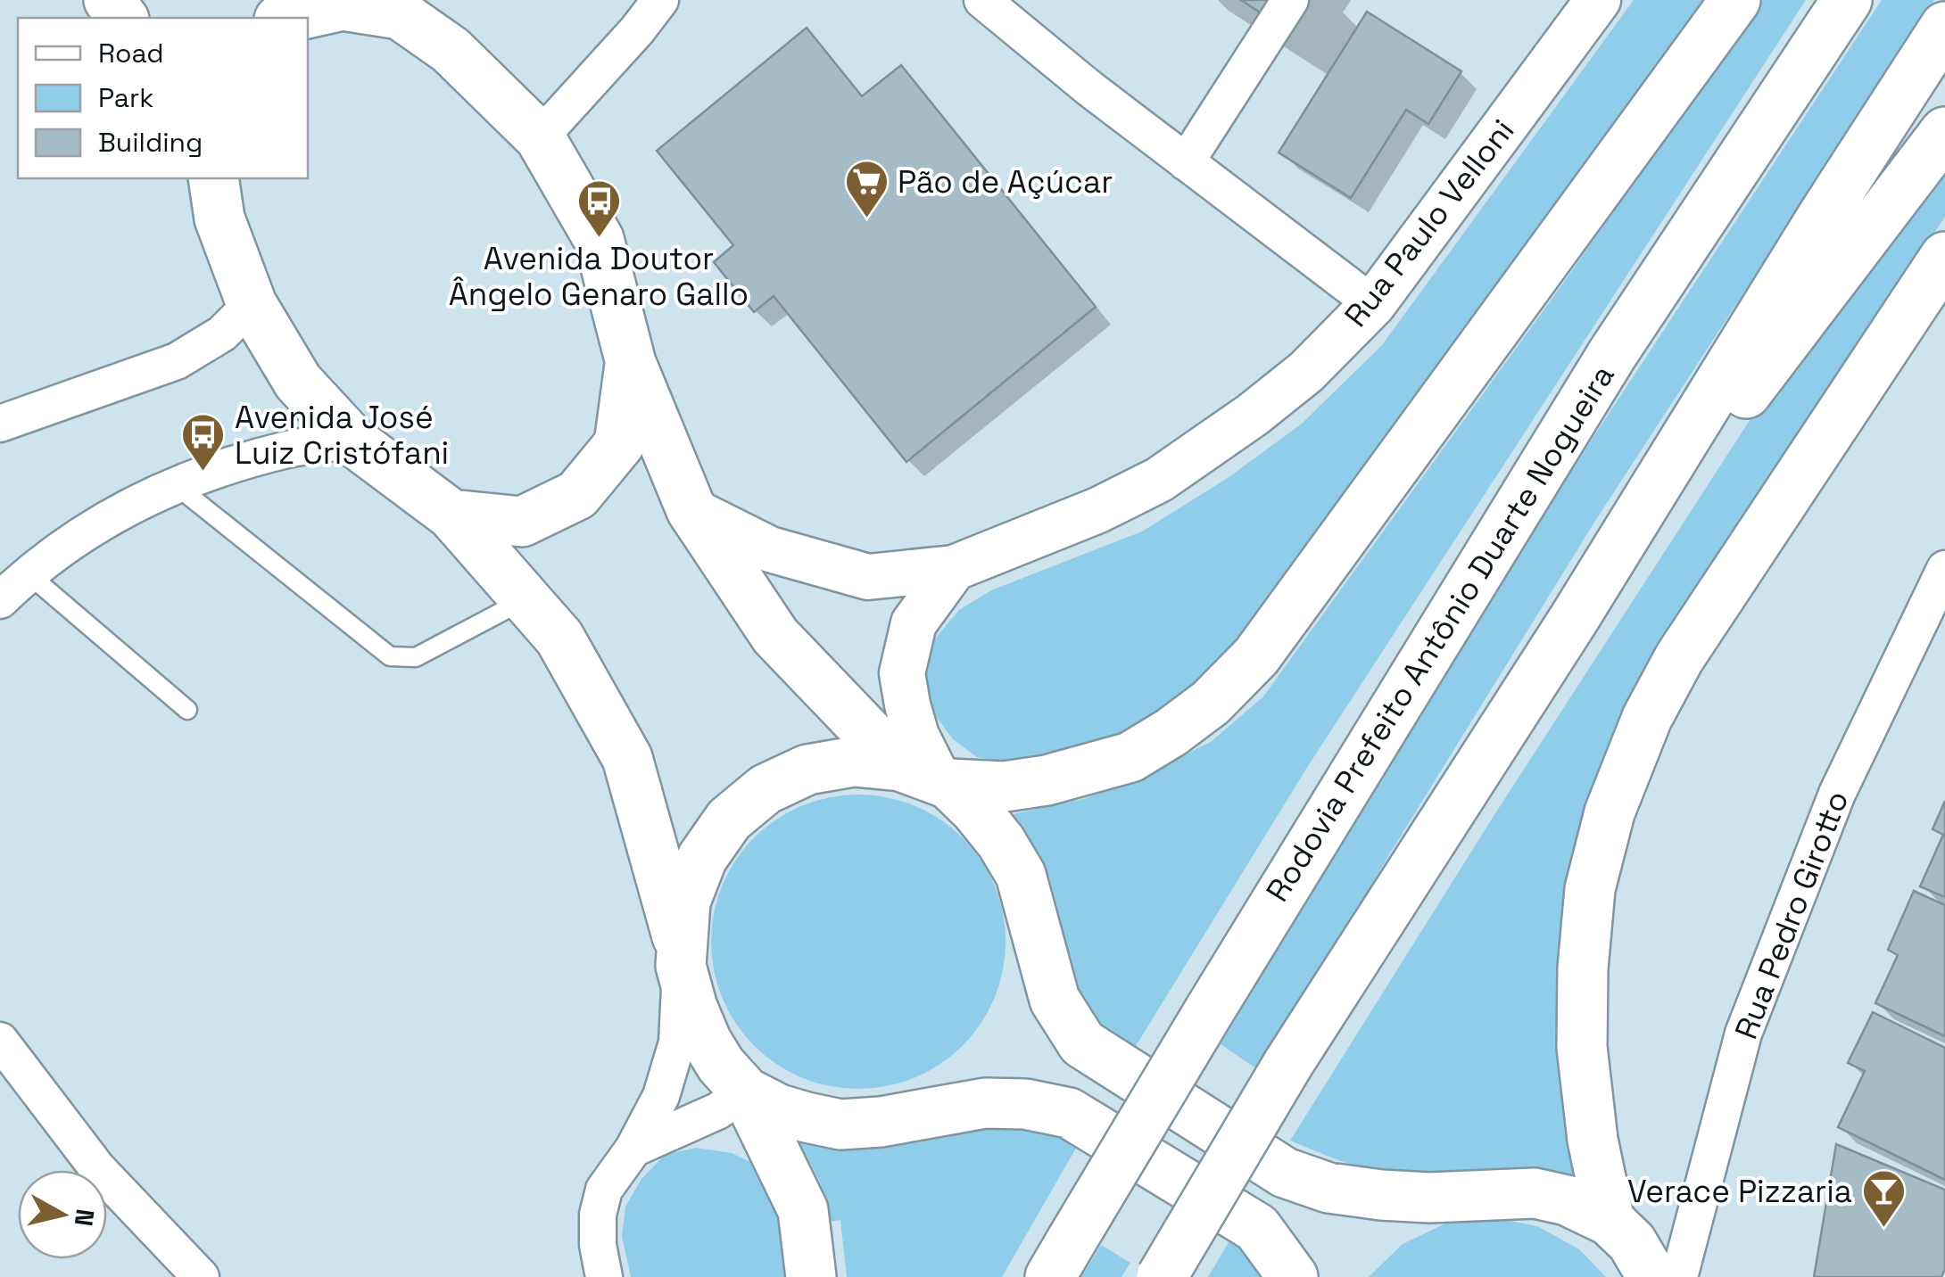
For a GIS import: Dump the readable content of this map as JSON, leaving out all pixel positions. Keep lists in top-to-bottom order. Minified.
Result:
{"streets":{"main road":["Rodovia Prefeito Antônio Duarte Nogueira"],"street":["Rua Paulo Velloni","Rua Pedro Girotto"]},"places":{"supermarket":["Pão de Açúcar"],"bus stop":["Avenida Doutor Ângelo Genaro Gallo","Avenida José Luiz Cristófani"],"bar":["Verace Pizzaria"]},"legend":["Road","Park","Building"],"north":"right"}
